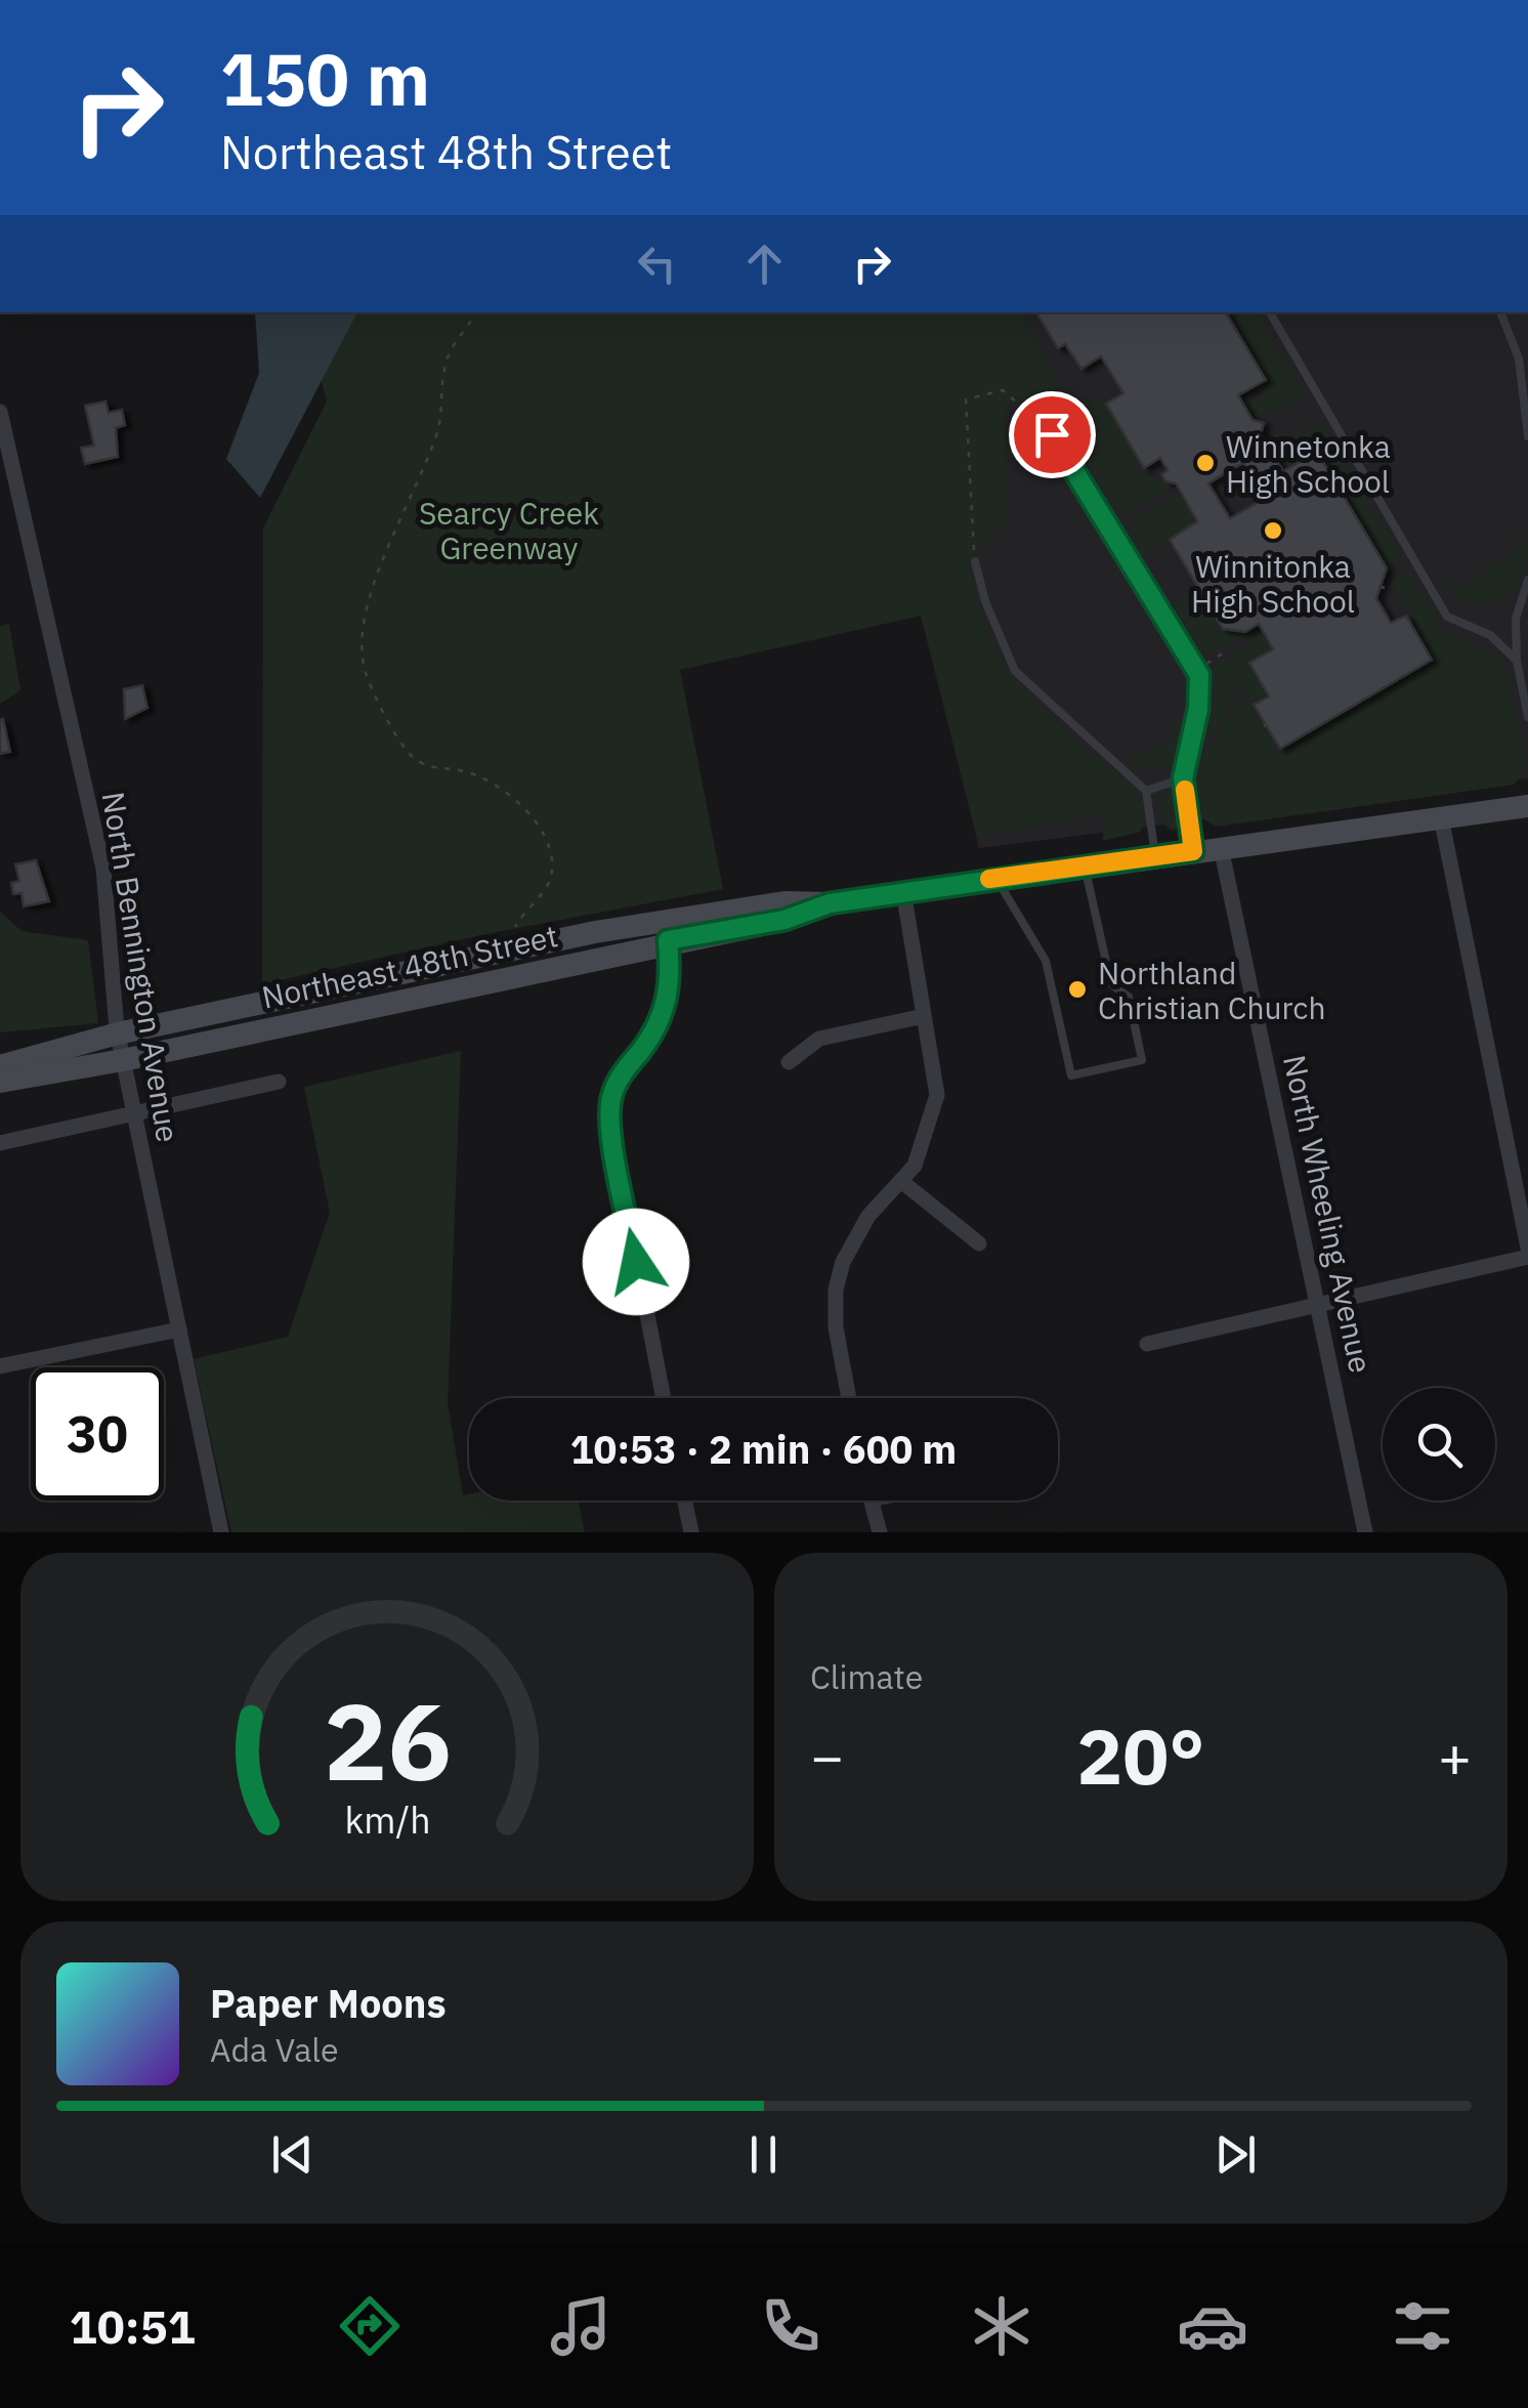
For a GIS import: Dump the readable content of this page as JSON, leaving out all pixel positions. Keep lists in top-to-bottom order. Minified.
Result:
{"streets":{"street":["Northeast 48th Street","North Bennington Avenue","North Wheeling Avenue"]},"crossings":[["Northeast 48th Street","North Bennington Avenue"],["Northeast 48th Street","North Wheeling Avenue"]],"parks":["Searcy Creek Greenway"],"places":["Winnetonka High School","Winnitonka High School","Northland Christian Church"],"page":{"turn":["150 m","Northeast 48th Street"],"limit":"30","trip":"10:53 · 2 min · 600 m","tile":"Climate","heat":["−","20°","+"],"song":["Paper Moons","Ada Vale"],"tabs":"10:51","gauge":["26","km/h"]}}
